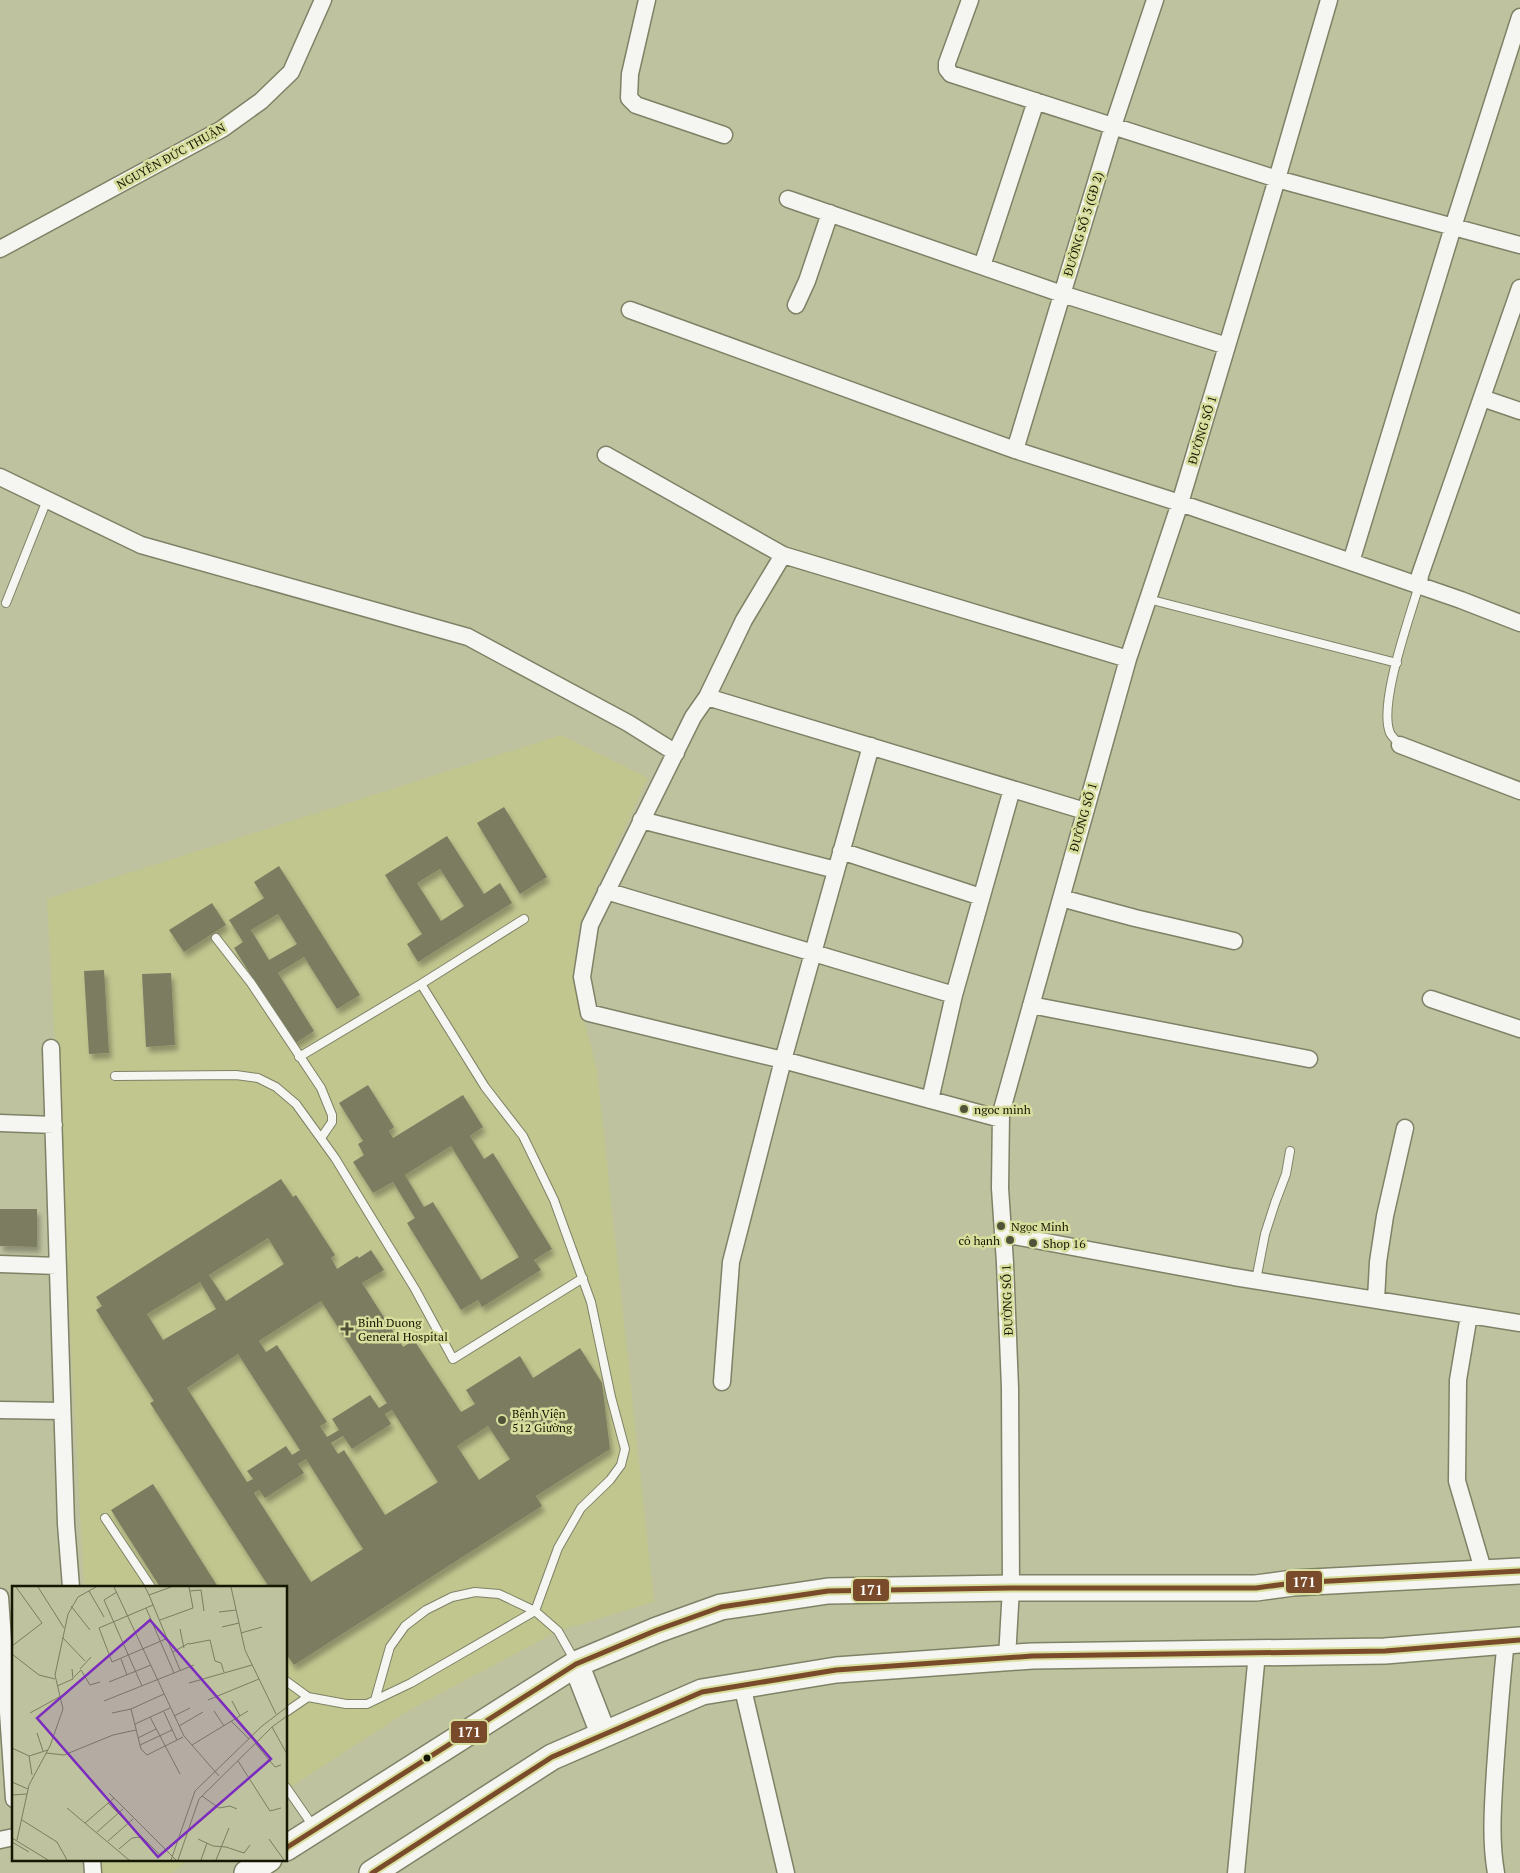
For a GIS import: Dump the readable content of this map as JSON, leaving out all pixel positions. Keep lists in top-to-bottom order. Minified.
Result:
{"streets":{"street":["NGUYỄN ĐỨC THUẬN","ĐƯỜNG SỐ 3 (GĐ 2)","ĐƯỜNG SỐ 1"]},"places":{"other":["ngoc minh","Ngọc Minh","cô hạnh","Shop 16","Bệnh Viện 512 Giường"],"health":["Binh Duong General Hospital"]},"lines":["transit line 171"]}
